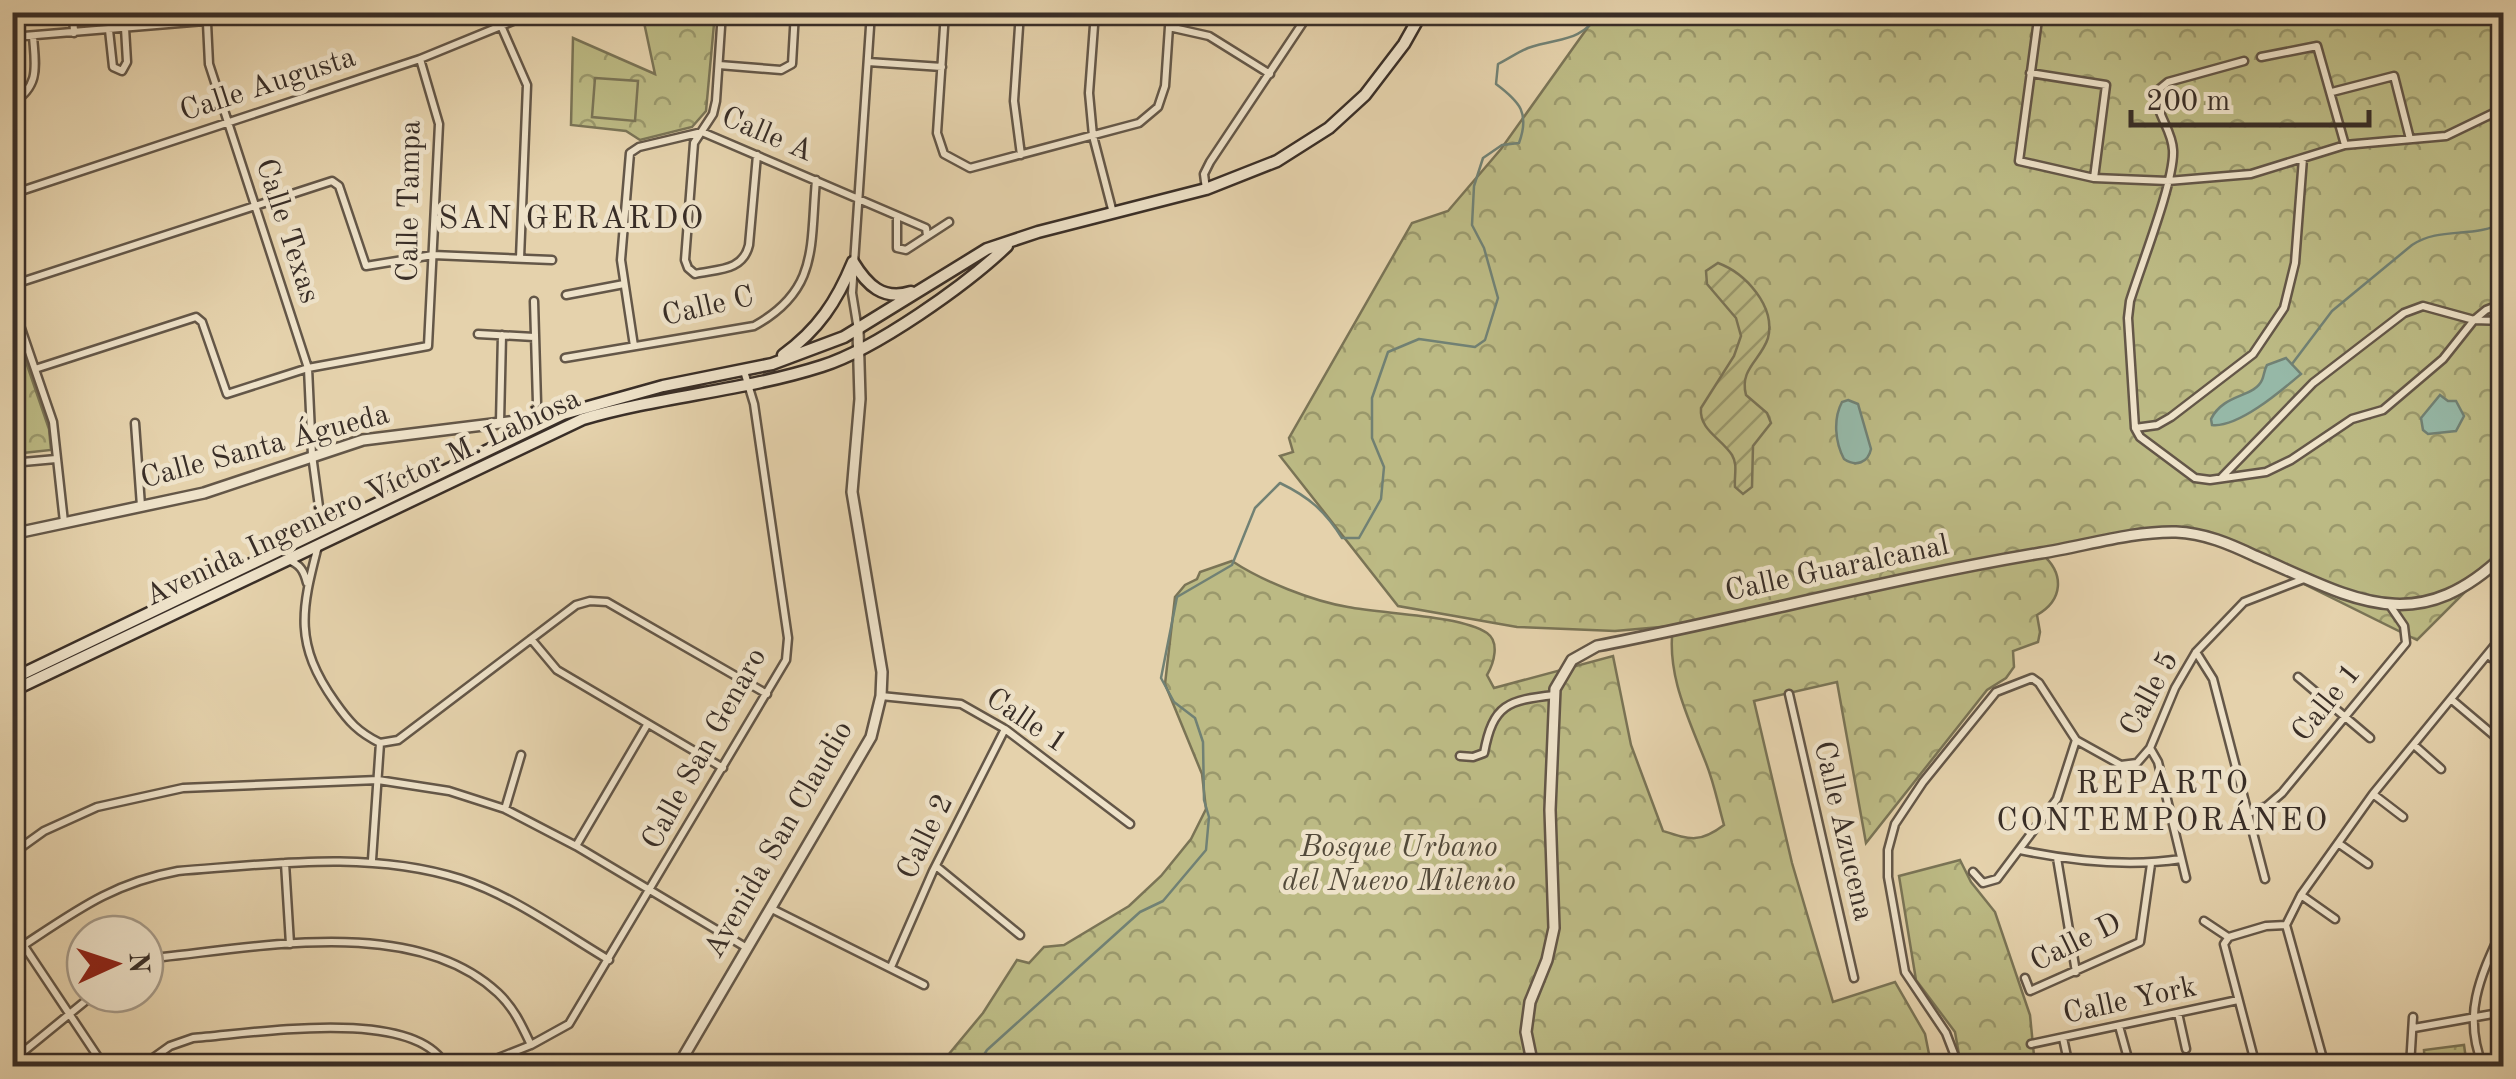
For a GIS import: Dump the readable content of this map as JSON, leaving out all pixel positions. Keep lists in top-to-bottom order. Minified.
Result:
{"streets":{"main road":["Avenida Ingeniero Víctor M. Labiosa"],"street":["Calle Augusta","Calle A","Calle Tampa","Calle Texas","Calle C","Calle Santa Águeda","Calle Guaralcanal","Calle 5","Calle 1","Calle San Genaro","Calle Azucena","Calle 2","Avenida San Claudio","Calle D","Calle York"]},"crossings":[["Calle Augusta","Calle Tampa"],["Calle Augusta","Calle Texas"],["Calle A","Calle C"],["Calle Tampa","Calle Texas"],["Calle Texas","Calle Santa Águeda"],["Calle Texas","Avenida Ingeniero Víctor M. Labiosa"],["Avenida Ingeniero Víctor M. Labiosa","Calle San Genaro"],["Avenida Ingeniero Víctor M. Labiosa","Avenida San Claudio"],["Calle Guaralcanal","Calle 5"],["Calle Guaralcanal","Calle 1"],["Calle 1","Calle 2"],["Calle 1","Avenida San Claudio"]],"districts":["SAN GERARDO","REPARTO CONTEMPORÁNEO"],"parks":["Bosque Urbano del Nuevo Milenio"],"scale_bar":"200 m","north":"right"}
